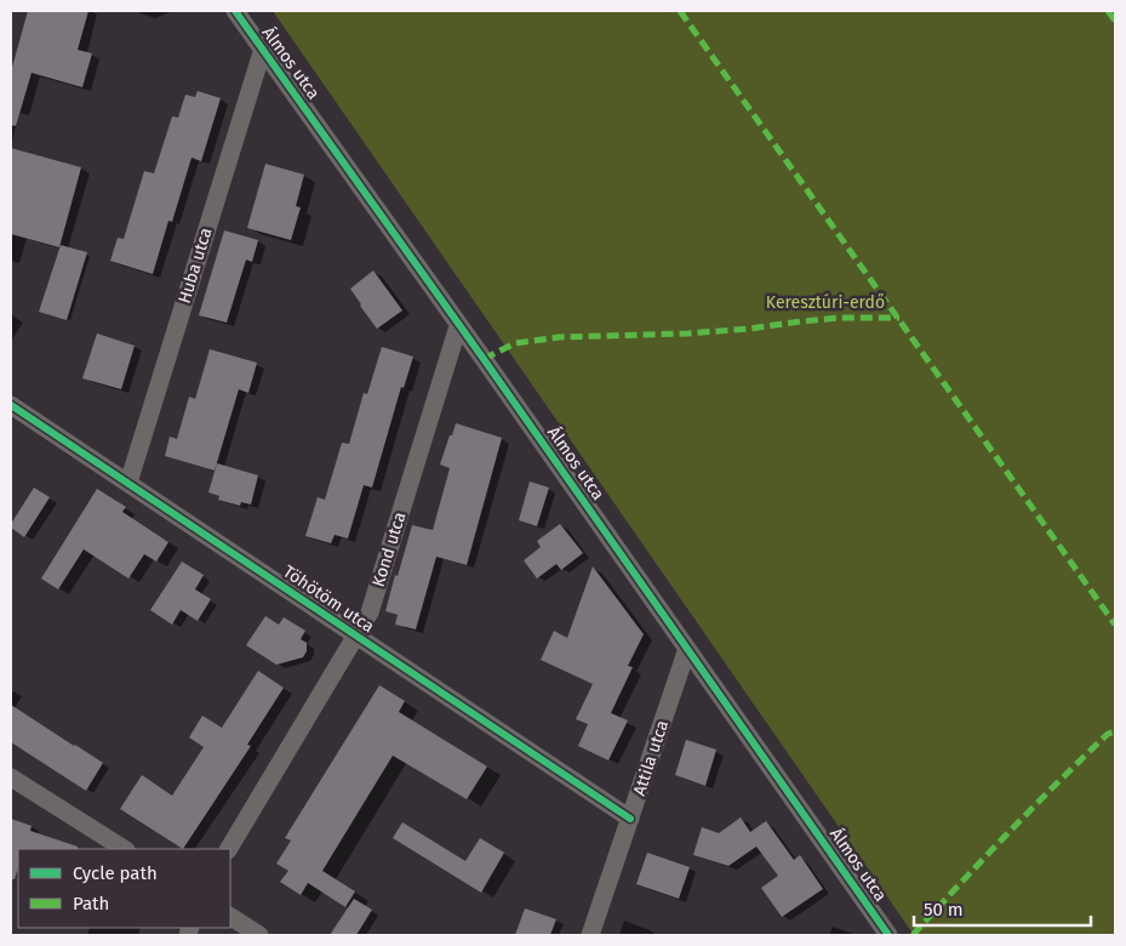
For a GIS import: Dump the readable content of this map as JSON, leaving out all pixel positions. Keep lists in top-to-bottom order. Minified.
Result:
{"streets":{"street":["Álmos utca","Huba utca","Kond utca","Töhötöm utca","Attila utca"]},"crossings":[["Álmos utca","Huba utca"],["Álmos utca","Kond utca"],["Álmos utca","Attila utca"],["Huba utca","Töhötöm utca"],["Kond utca","Töhötöm utca"],["Töhötöm utca","Attila utca"]],"parks":["Keresztúri-erdő"],"legend":["Cycle path","Path"],"scale_bar":"50 m"}
